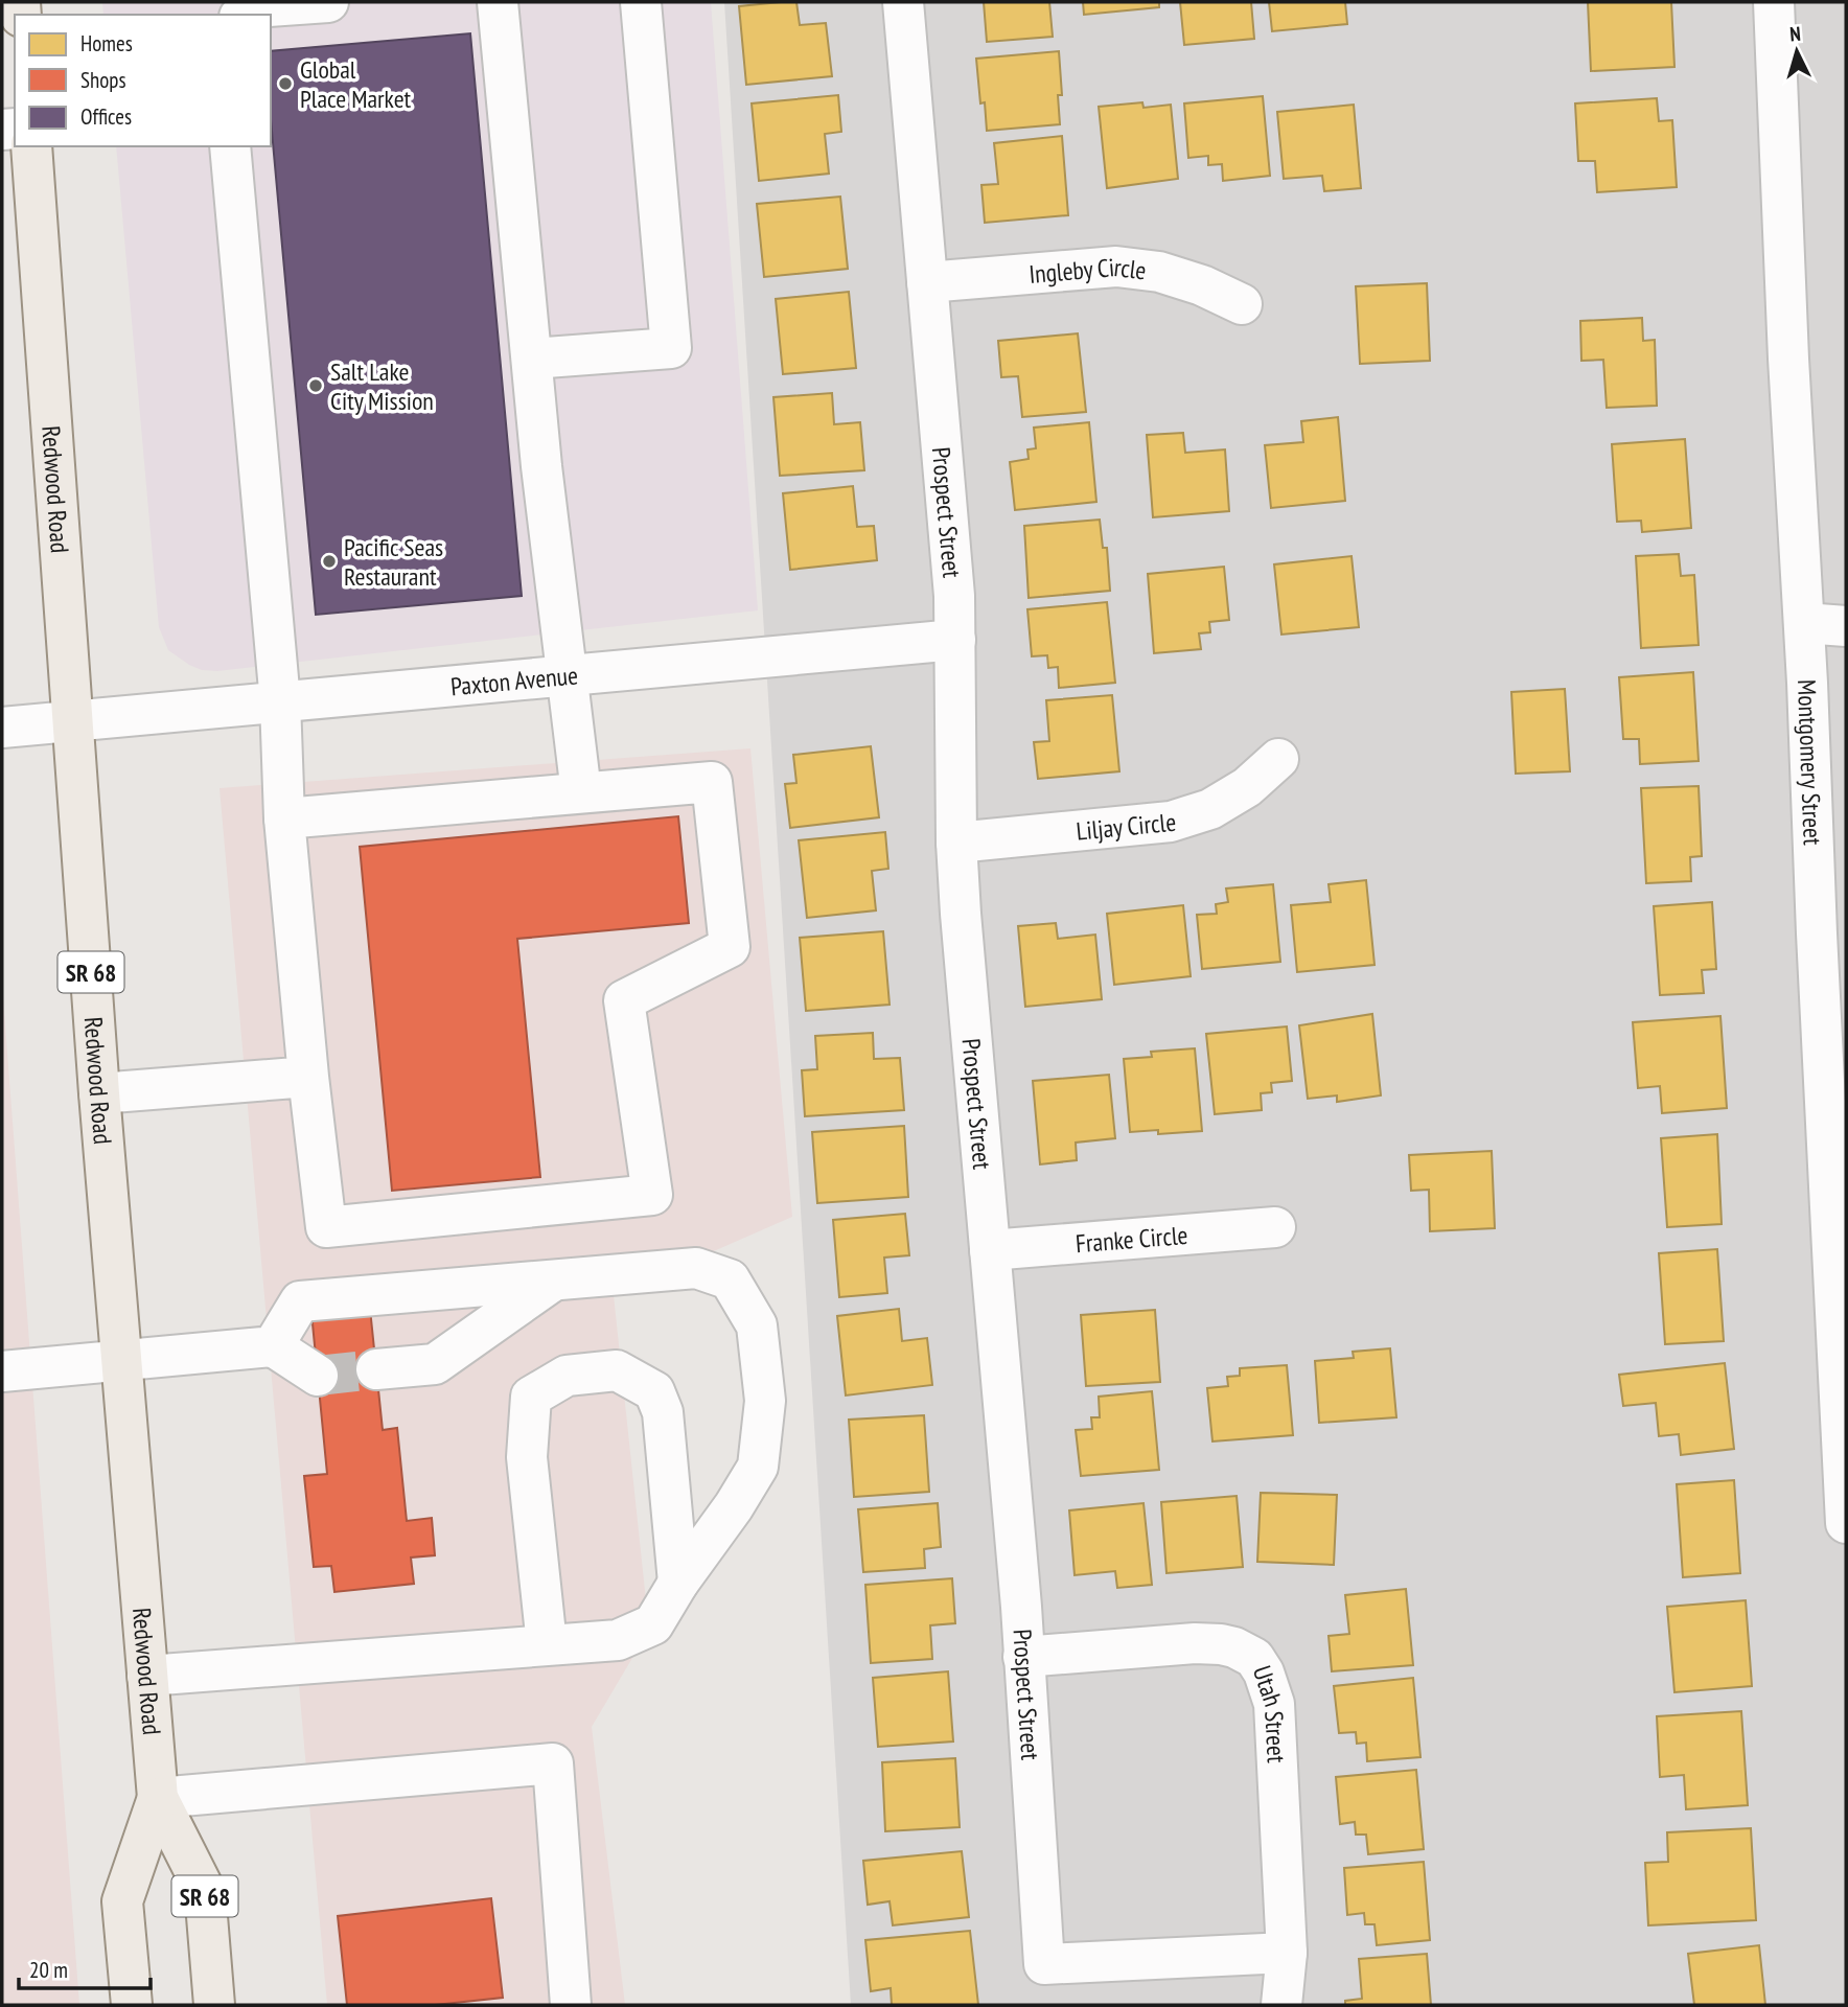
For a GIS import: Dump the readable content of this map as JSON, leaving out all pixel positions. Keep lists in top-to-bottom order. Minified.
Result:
{"streets":{"main road":["Redwood Road","SR 68"],"street":["Ingleby Circle","Prospect Street","Paxton Avenue","Montgomery Street","Liljay Circle","Franke Circle","Utah Street"]},"crossings":[["Ingleby Circle","Prospect Street"],["Redwood Road","Paxton Avenue"],["Prospect Street","Paxton Avenue"],["Prospect Street","Liljay Circle"],["Prospect Street","Franke Circle"],["Prospect Street","Utah Street"]],"places":["Global Place Market","Salt Lake City Mission","Pacific Seas Restaurant"],"legend":["Homes","Shops","Offices"],"scale_bar":"20 m","north":"top"}
